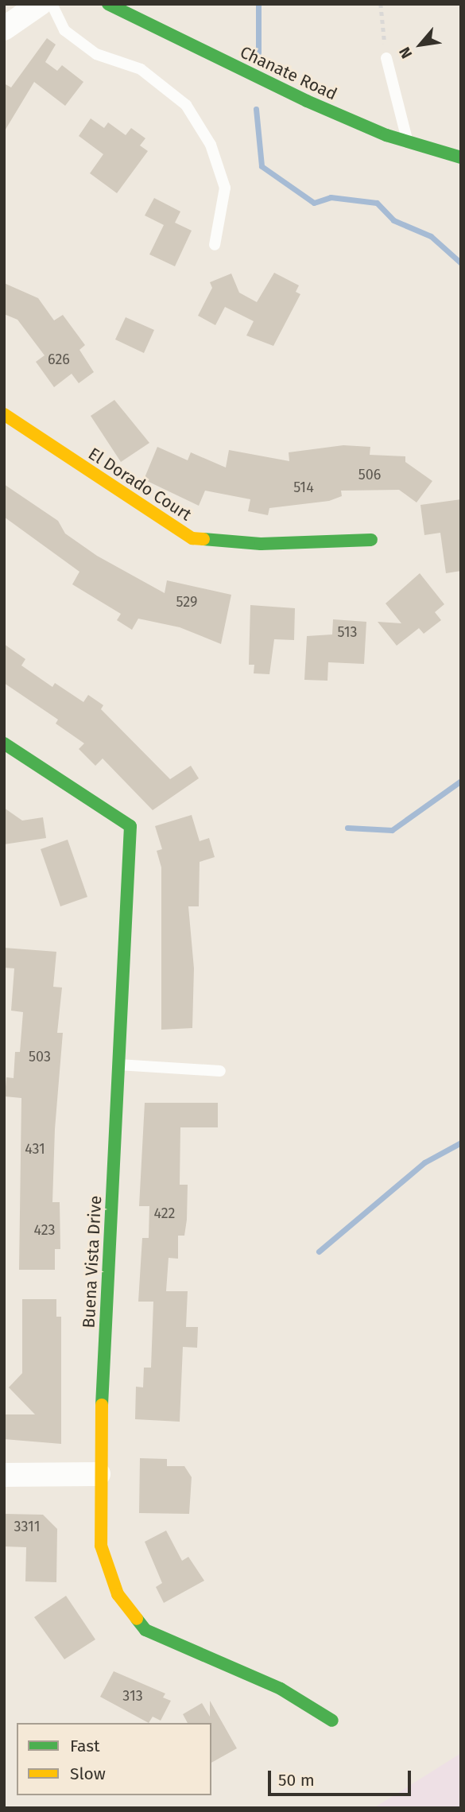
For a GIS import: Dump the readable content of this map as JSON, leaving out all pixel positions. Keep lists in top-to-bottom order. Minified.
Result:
{"streets":{"street":["Chanate Road","El Dorado Court","Buena Vista Drive"]},"house_numbers":["626","506","514","529","513","503","431","422","423","3311","313"],"legend":["Fast","Slow"],"scale_bar":"50 m","north":"bottom left"}
